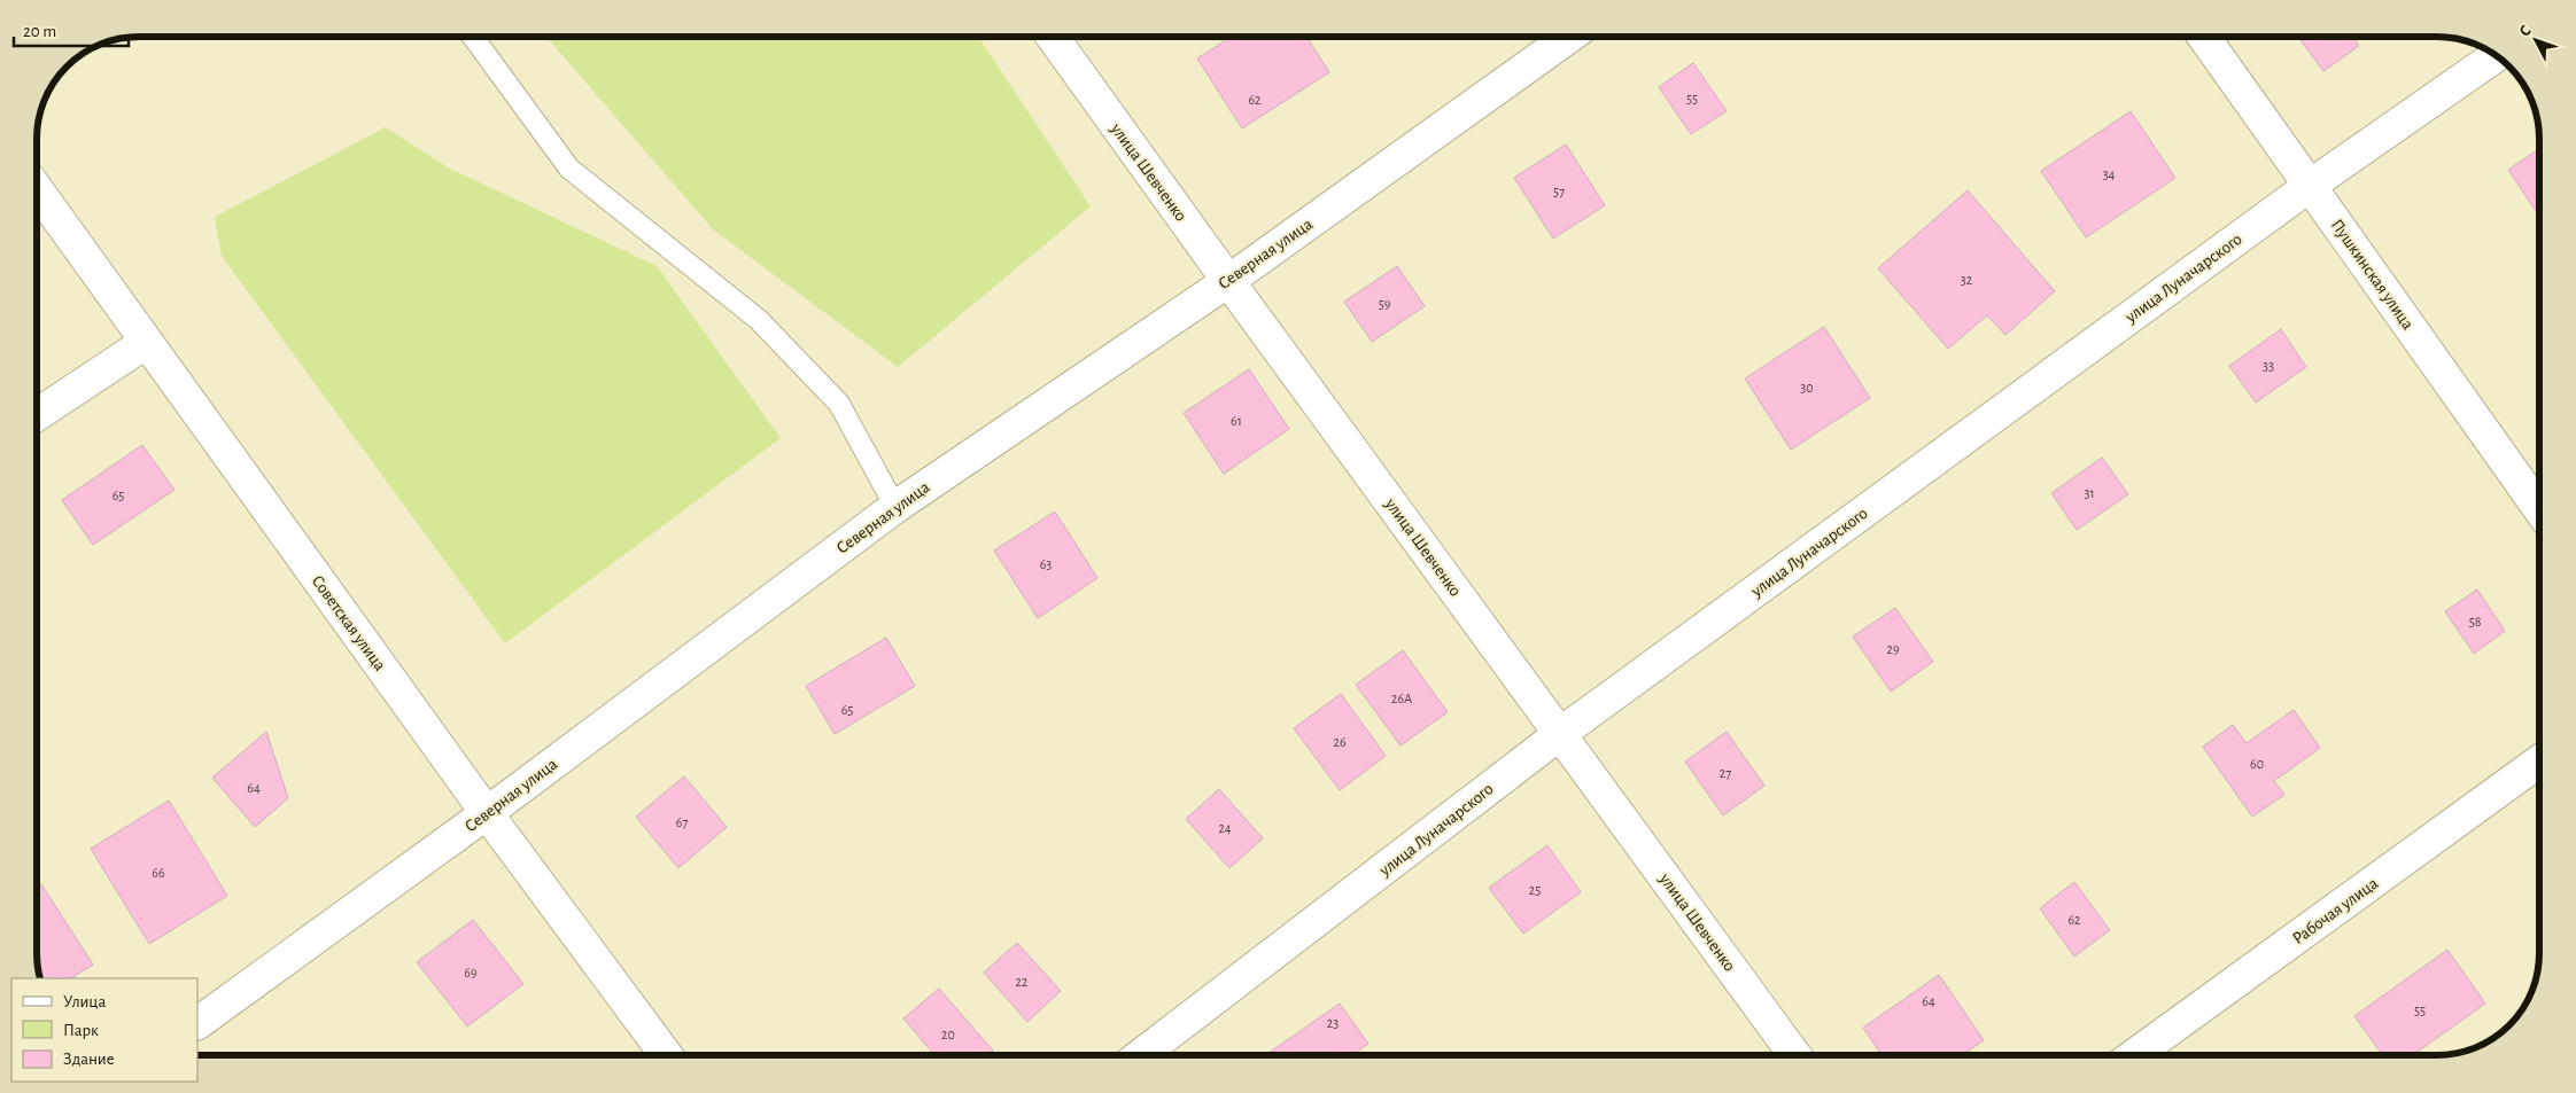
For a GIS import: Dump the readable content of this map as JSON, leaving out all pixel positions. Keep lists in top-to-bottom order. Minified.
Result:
{"streets":{"street":["улица Шевченко","Северная улица","Пушкинская улица","улица Луначарского","Советская улица","Рабочая улица"]},"crossings":[["улица Шевченко","Северная улица"],["улица Шевченко","улица Луначарского"],["Северная улица","Советская улица"],["Пушкинская улица","улица Луначарского"]],"house_numbers":["55","62","34","57","32","59","33","30","61","31","65","63","58","29","26А","65","26","60","27","64","67","24","66","25","62","69","22","64","55","23","20"],"legend":["Улица","Парк","Здание"],"scale_bar":"20 m","north":"top left"}
